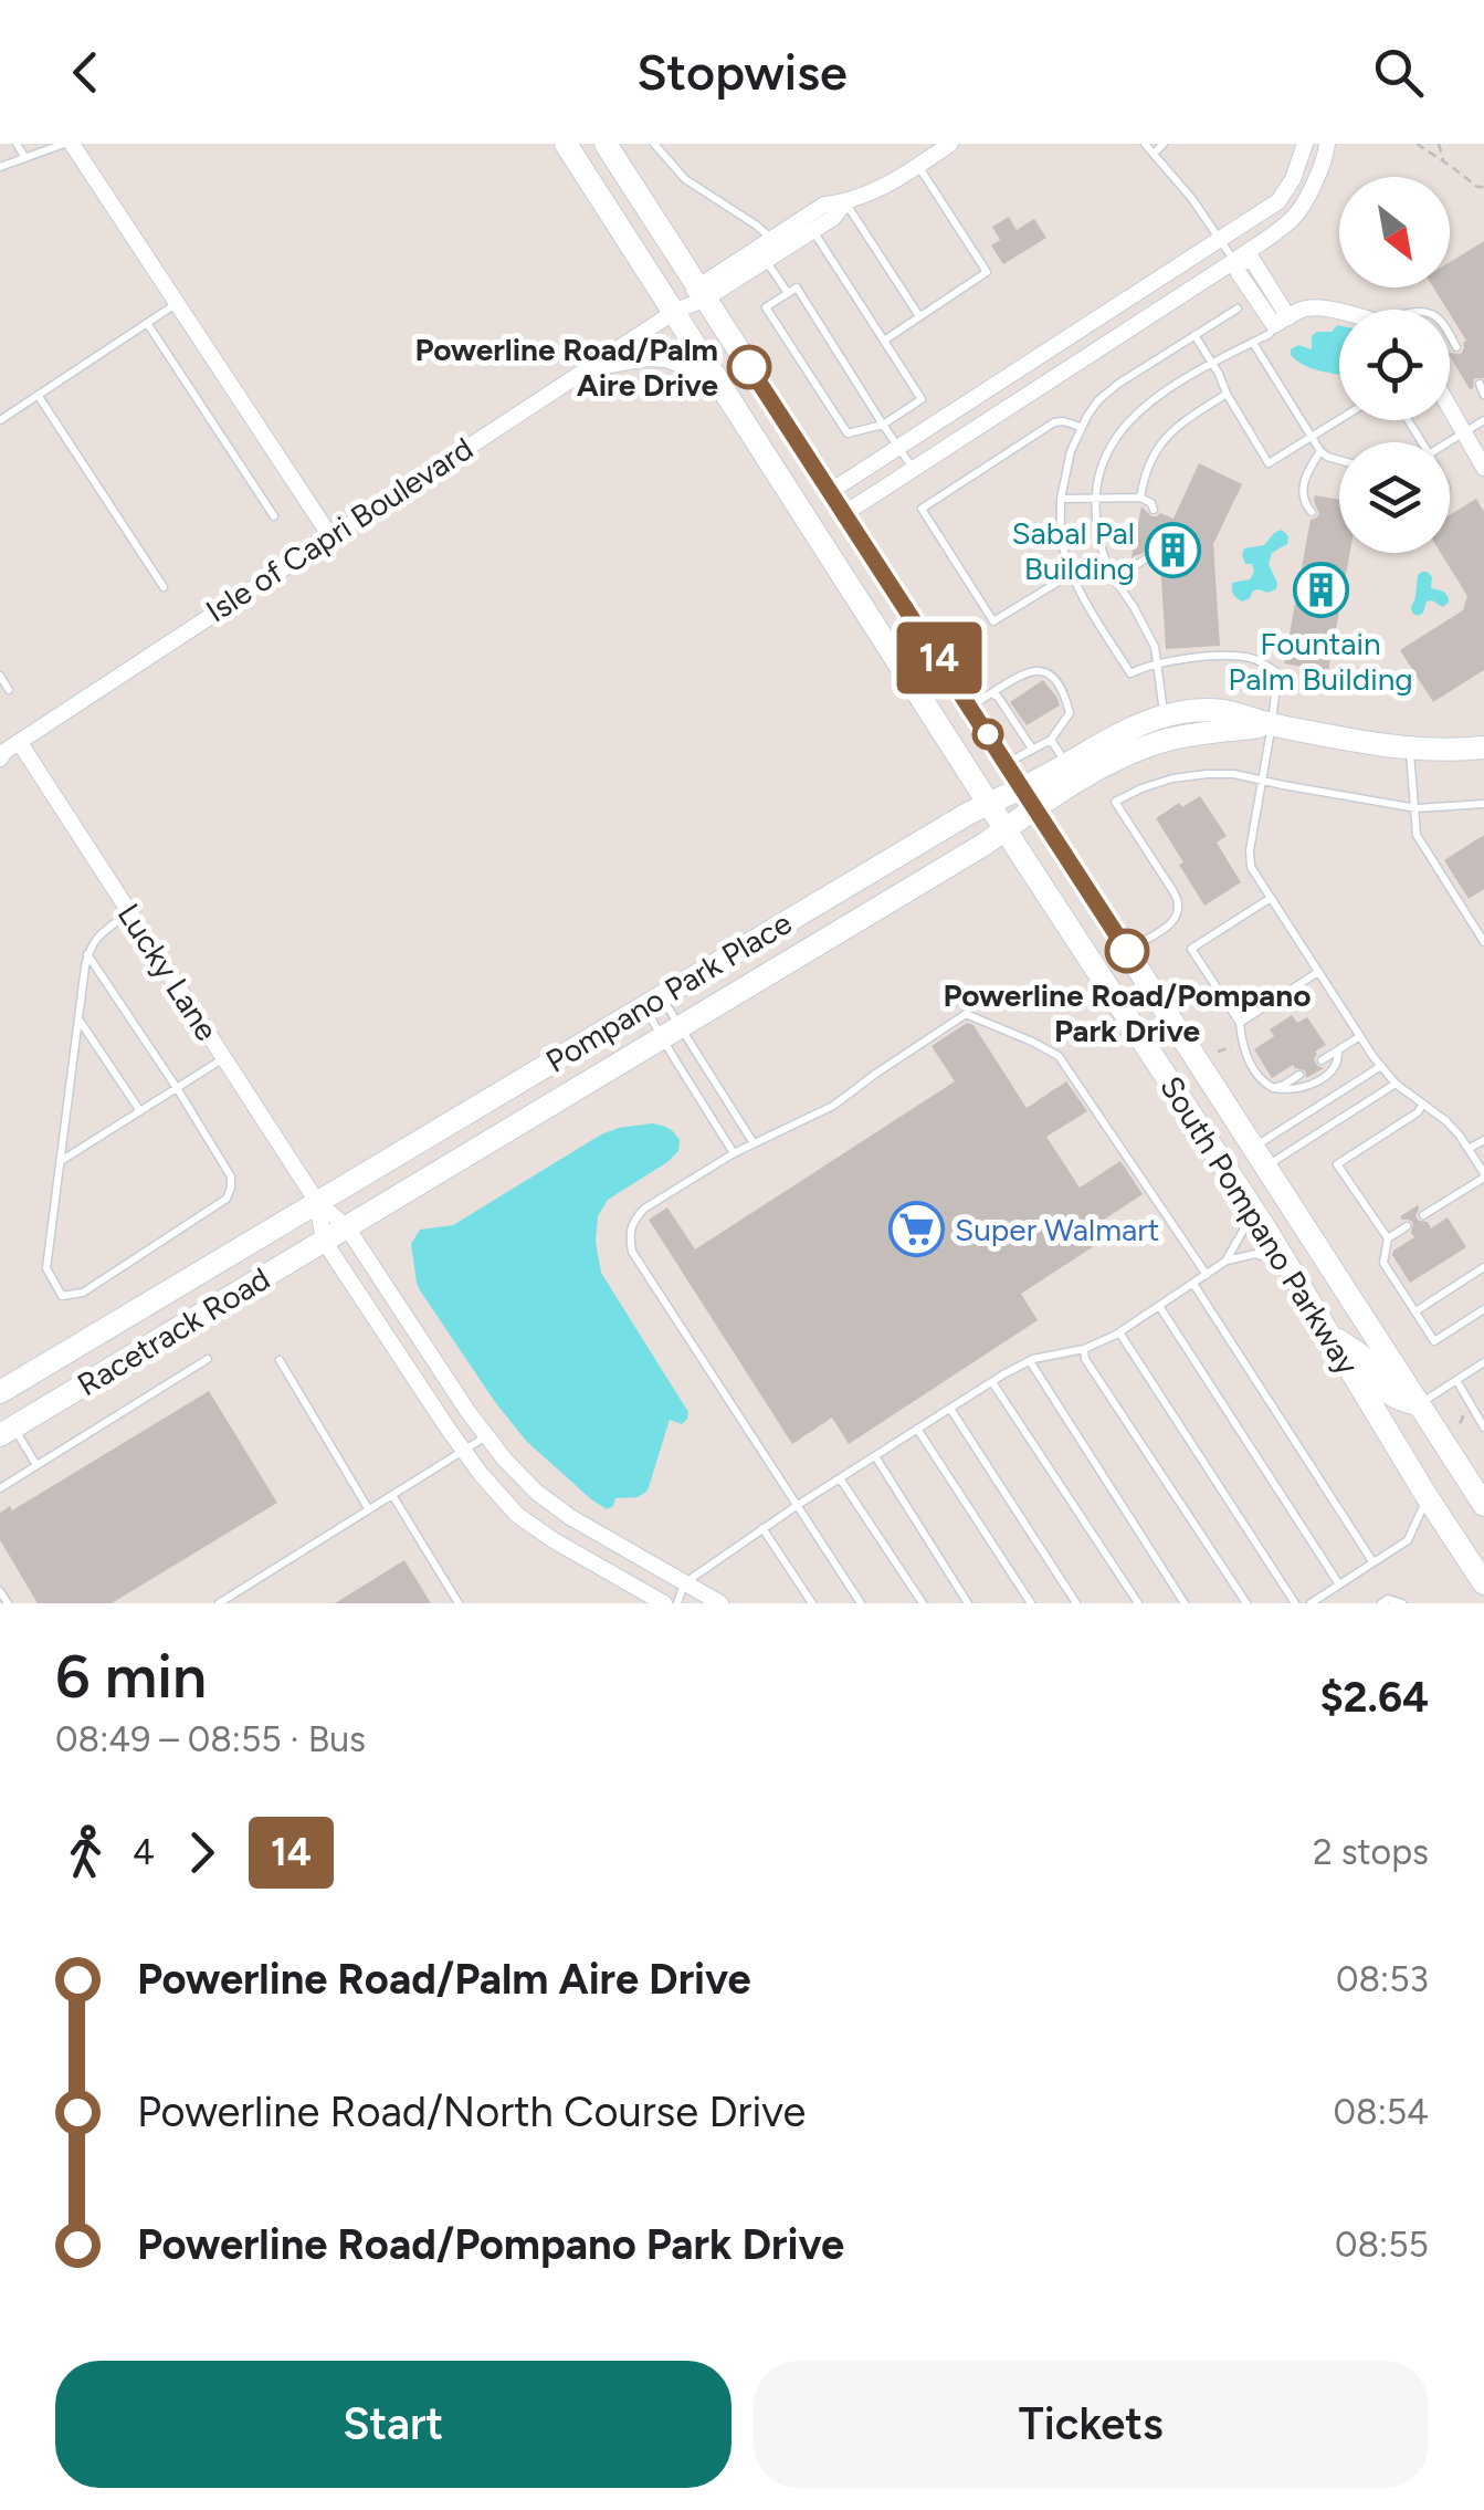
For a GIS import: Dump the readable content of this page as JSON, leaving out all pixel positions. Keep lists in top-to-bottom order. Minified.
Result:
{"streets":{"main road":["Pompano Park Place","South Pompano Parkway","Racetrack Road"],"street":["Isle of Capri Boulevard","Lucky Lane"]},"crossings":[["Isle of Capri Boulevard","Lucky Lane"],["Isle of Capri Boulevard","South Pompano Parkway"],["Lucky Lane","Pompano Park Place"],["Lucky Lane","Racetrack Road"],["Pompano Park Place","South Pompano Parkway"],["Pompano Park Place","Racetrack Road"]],"places":{"other":["Powerline Road/Palm Aire Drive","Powerline Road/Pompano Park Drive"],"building":["Sabal Pal Building","Fountain Palm Building"],"supermarket":["Super Walmart"]},"lines":["bus line 14"],"north":"bottom right","page":{"header":"Stopwise","on_map":"14","heading":["6 min","08:49 – 08:55 · Bus","$2.64"],"legs":["4","14","2 stops"],"list":[{"name":"Powerline Road/Palm Aire Drive","value":"08:53"},{"name":"Powerline Road/North Course Drive","value":"08:54"},{"name":"Powerline Road/Pompano Park Drive","value":"08:55"}],"buttons":["Start","Tickets"]}}
